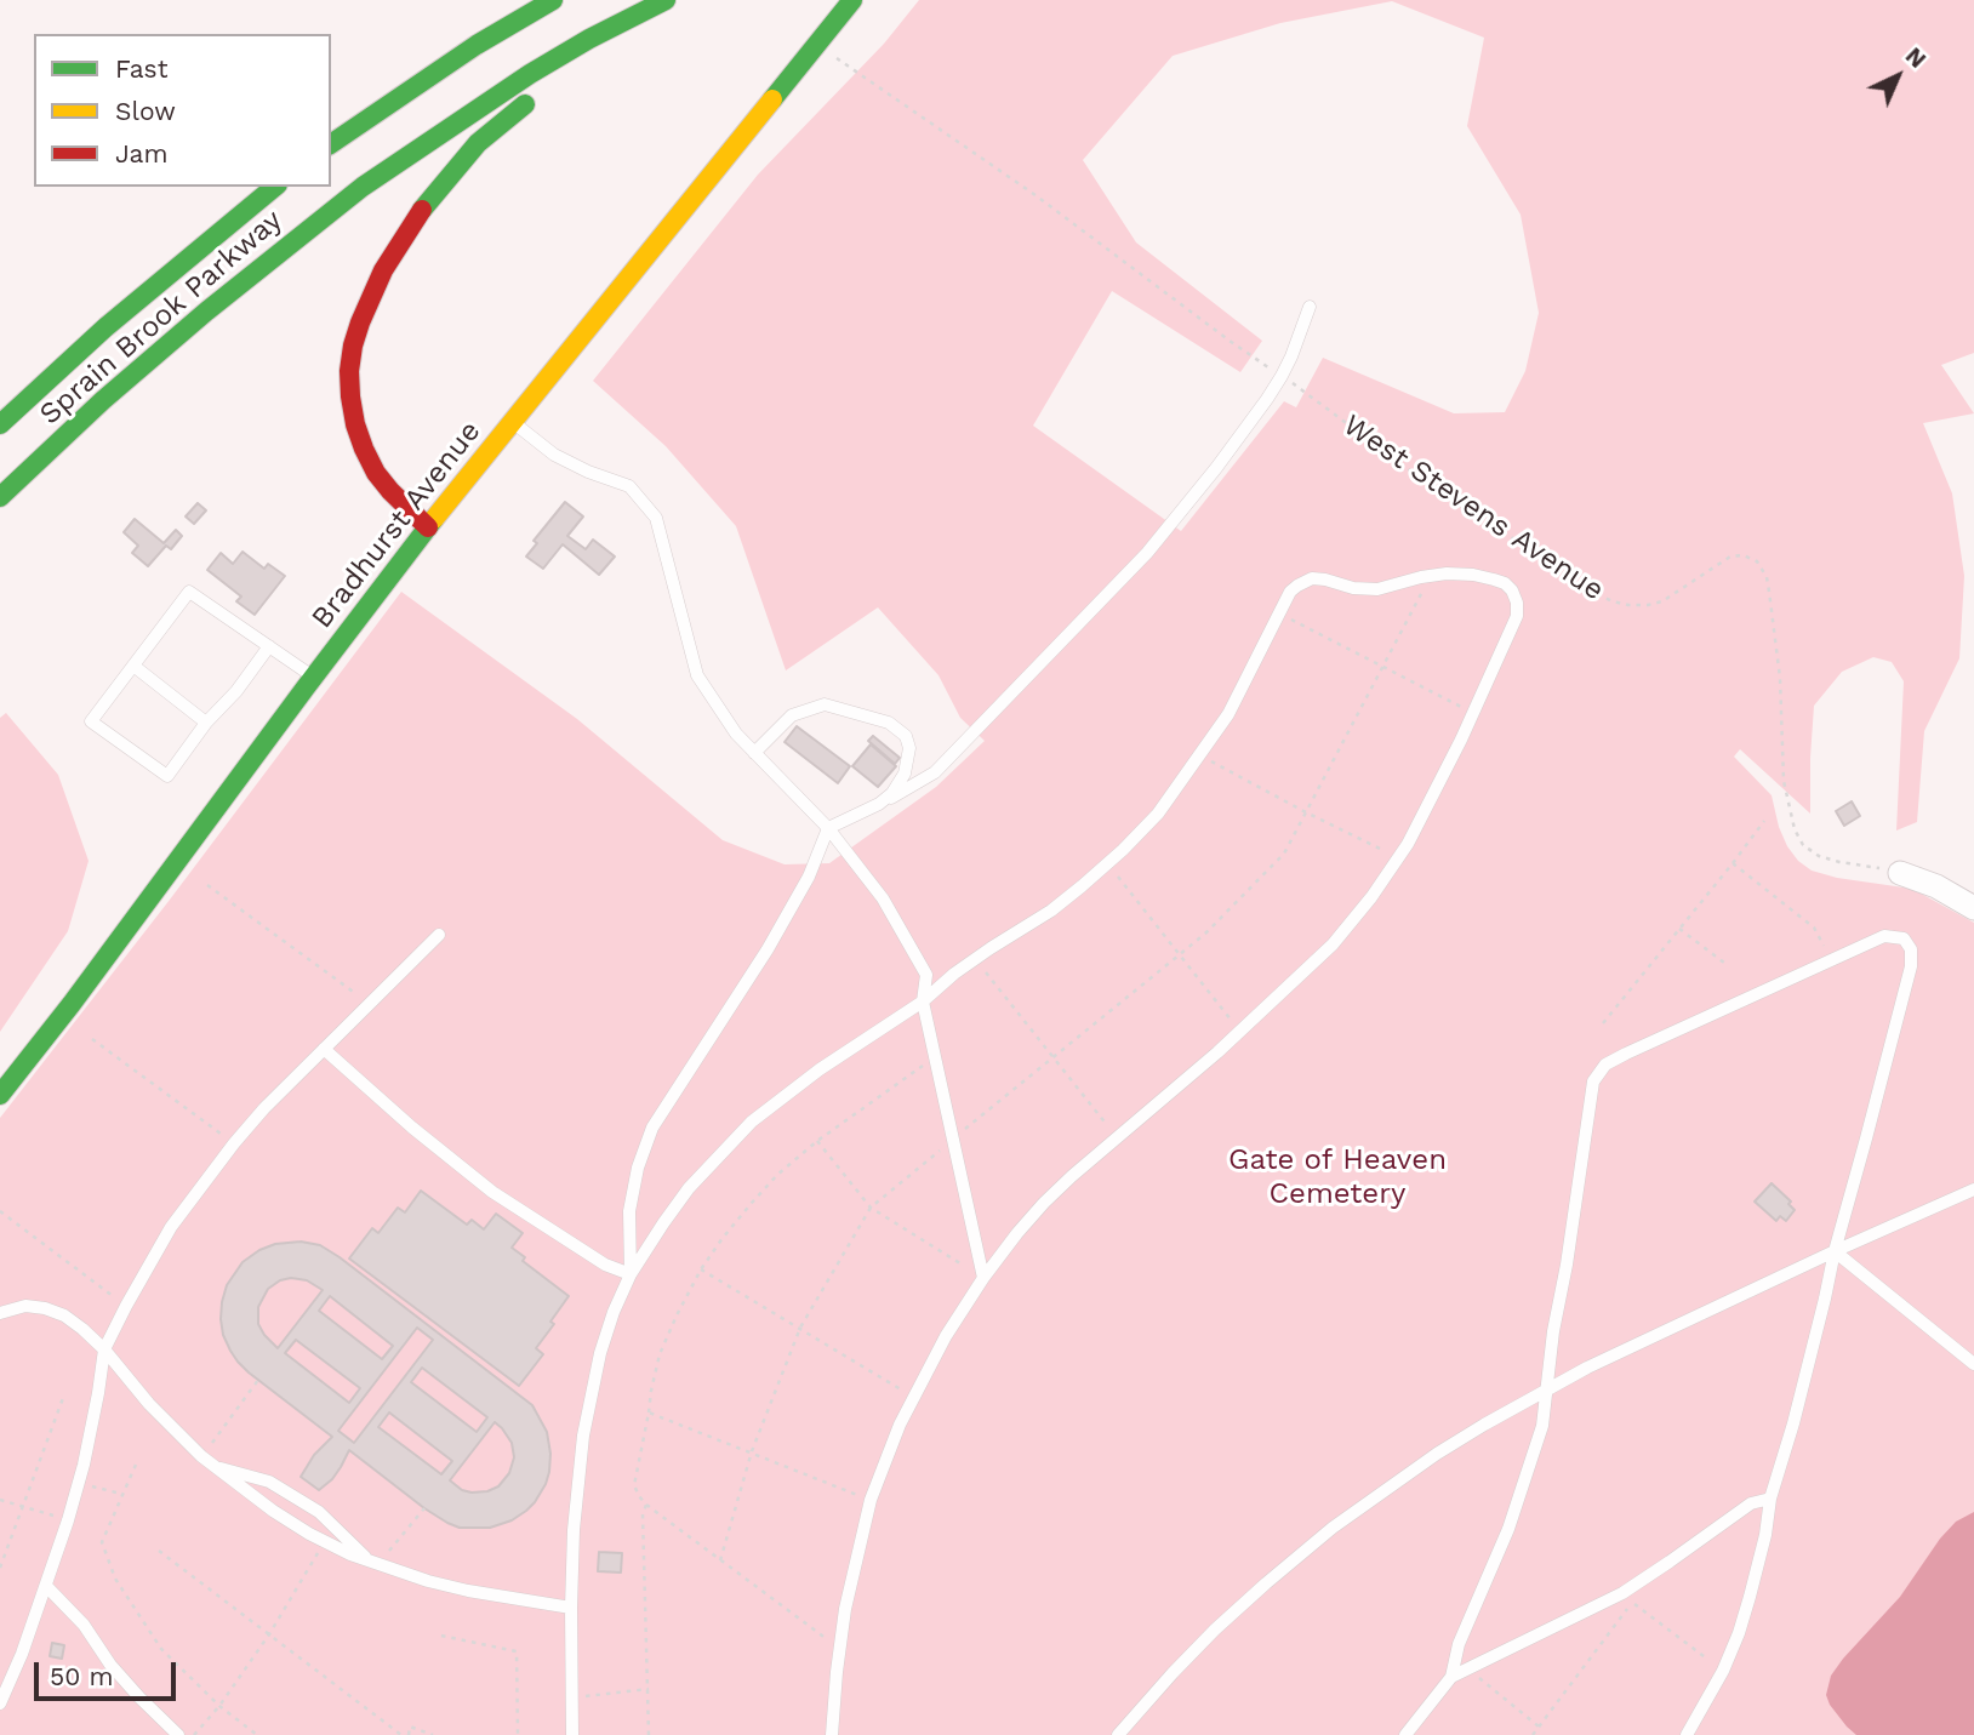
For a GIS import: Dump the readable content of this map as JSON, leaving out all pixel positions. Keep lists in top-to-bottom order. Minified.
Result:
{"streets":{"main road":["Sprain Brook Parkway","Bradhurst Avenue"],"path":["West Stevens Avenue"]},"crossings":[["West Stevens Avenue","Bradhurst Avenue"]],"parks":["Gate of Heaven Cemetery"],"legend":["Fast","Slow","Jam"],"scale_bar":"50 m","north":"top right"}
